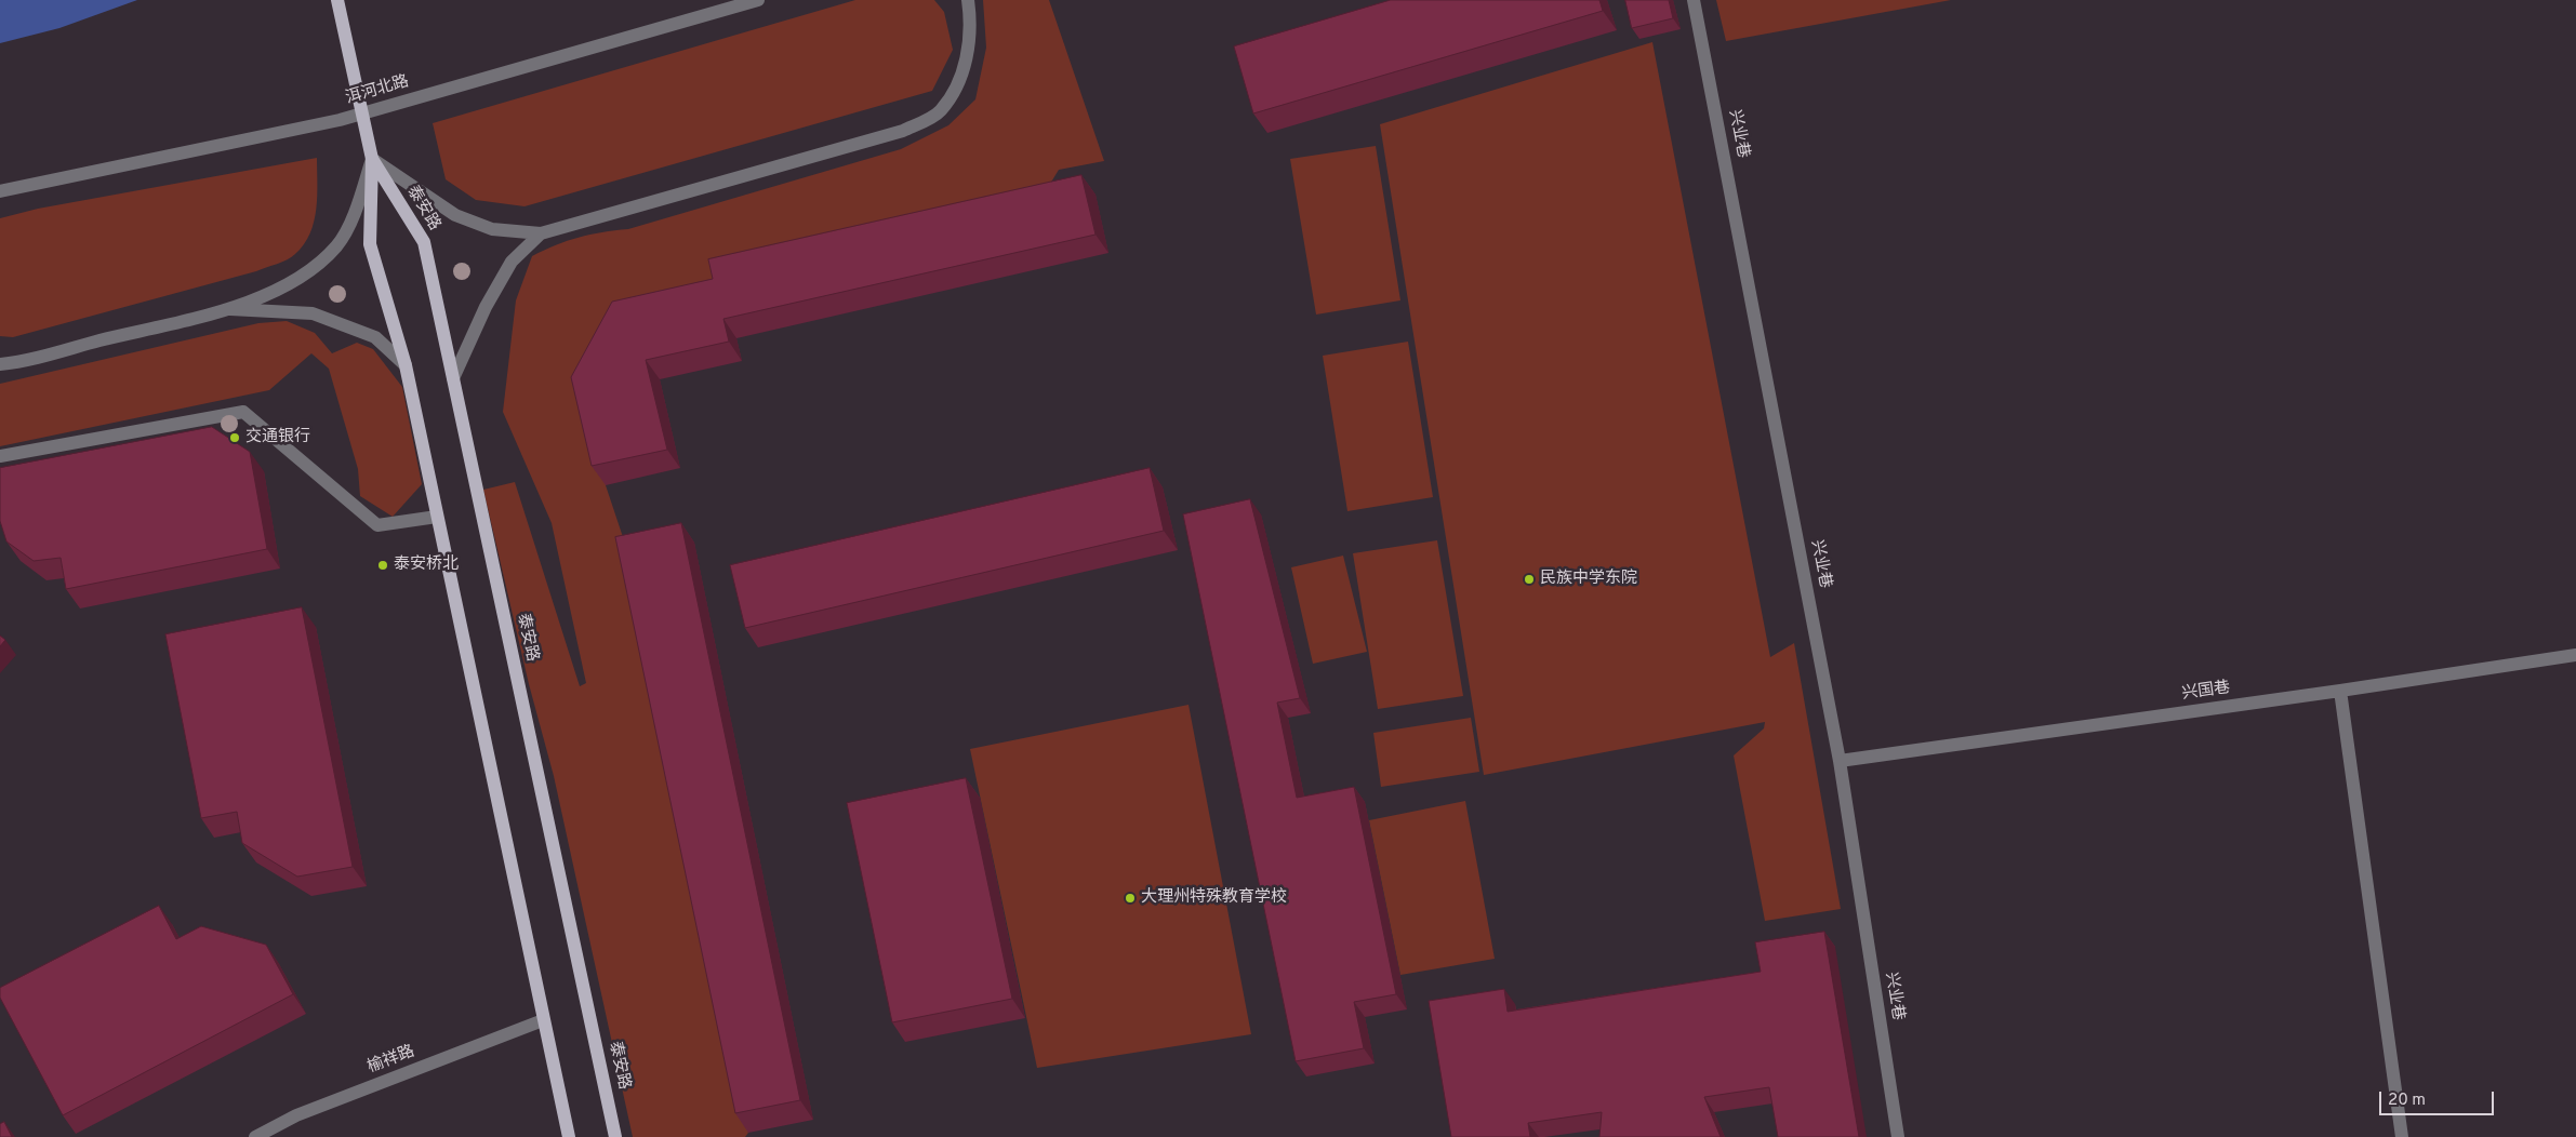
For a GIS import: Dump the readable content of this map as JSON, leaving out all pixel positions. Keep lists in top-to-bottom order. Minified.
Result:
{"streets":{"main road":["泰安路"],"street":["洱河北路","兴业巷","兴国巷","榆祥路"]},"crossings":[["兴业巷","兴国巷"],["泰安路","榆祥路"]],"places":["交通银行","泰安桥北","民族中学东院","大理州特殊教育学校"],"scale_bar":"20 m"}
